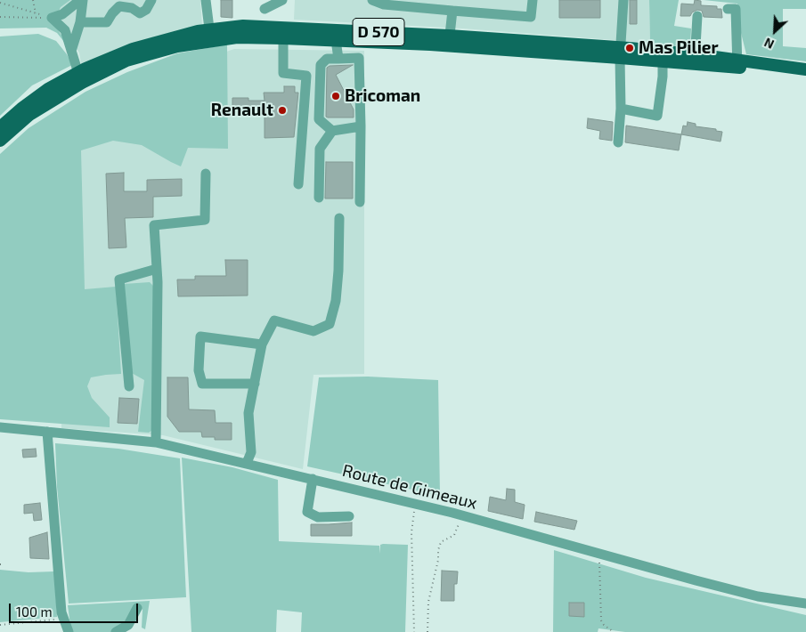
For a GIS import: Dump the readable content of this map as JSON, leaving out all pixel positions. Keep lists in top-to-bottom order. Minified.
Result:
{"streets":{"main road":["D 570"],"street":["Route de Gimeaux"]},"places":["Mas Pilier","Bricoman","Renault"],"scale_bar":"100 m","north":"bottom left"}
